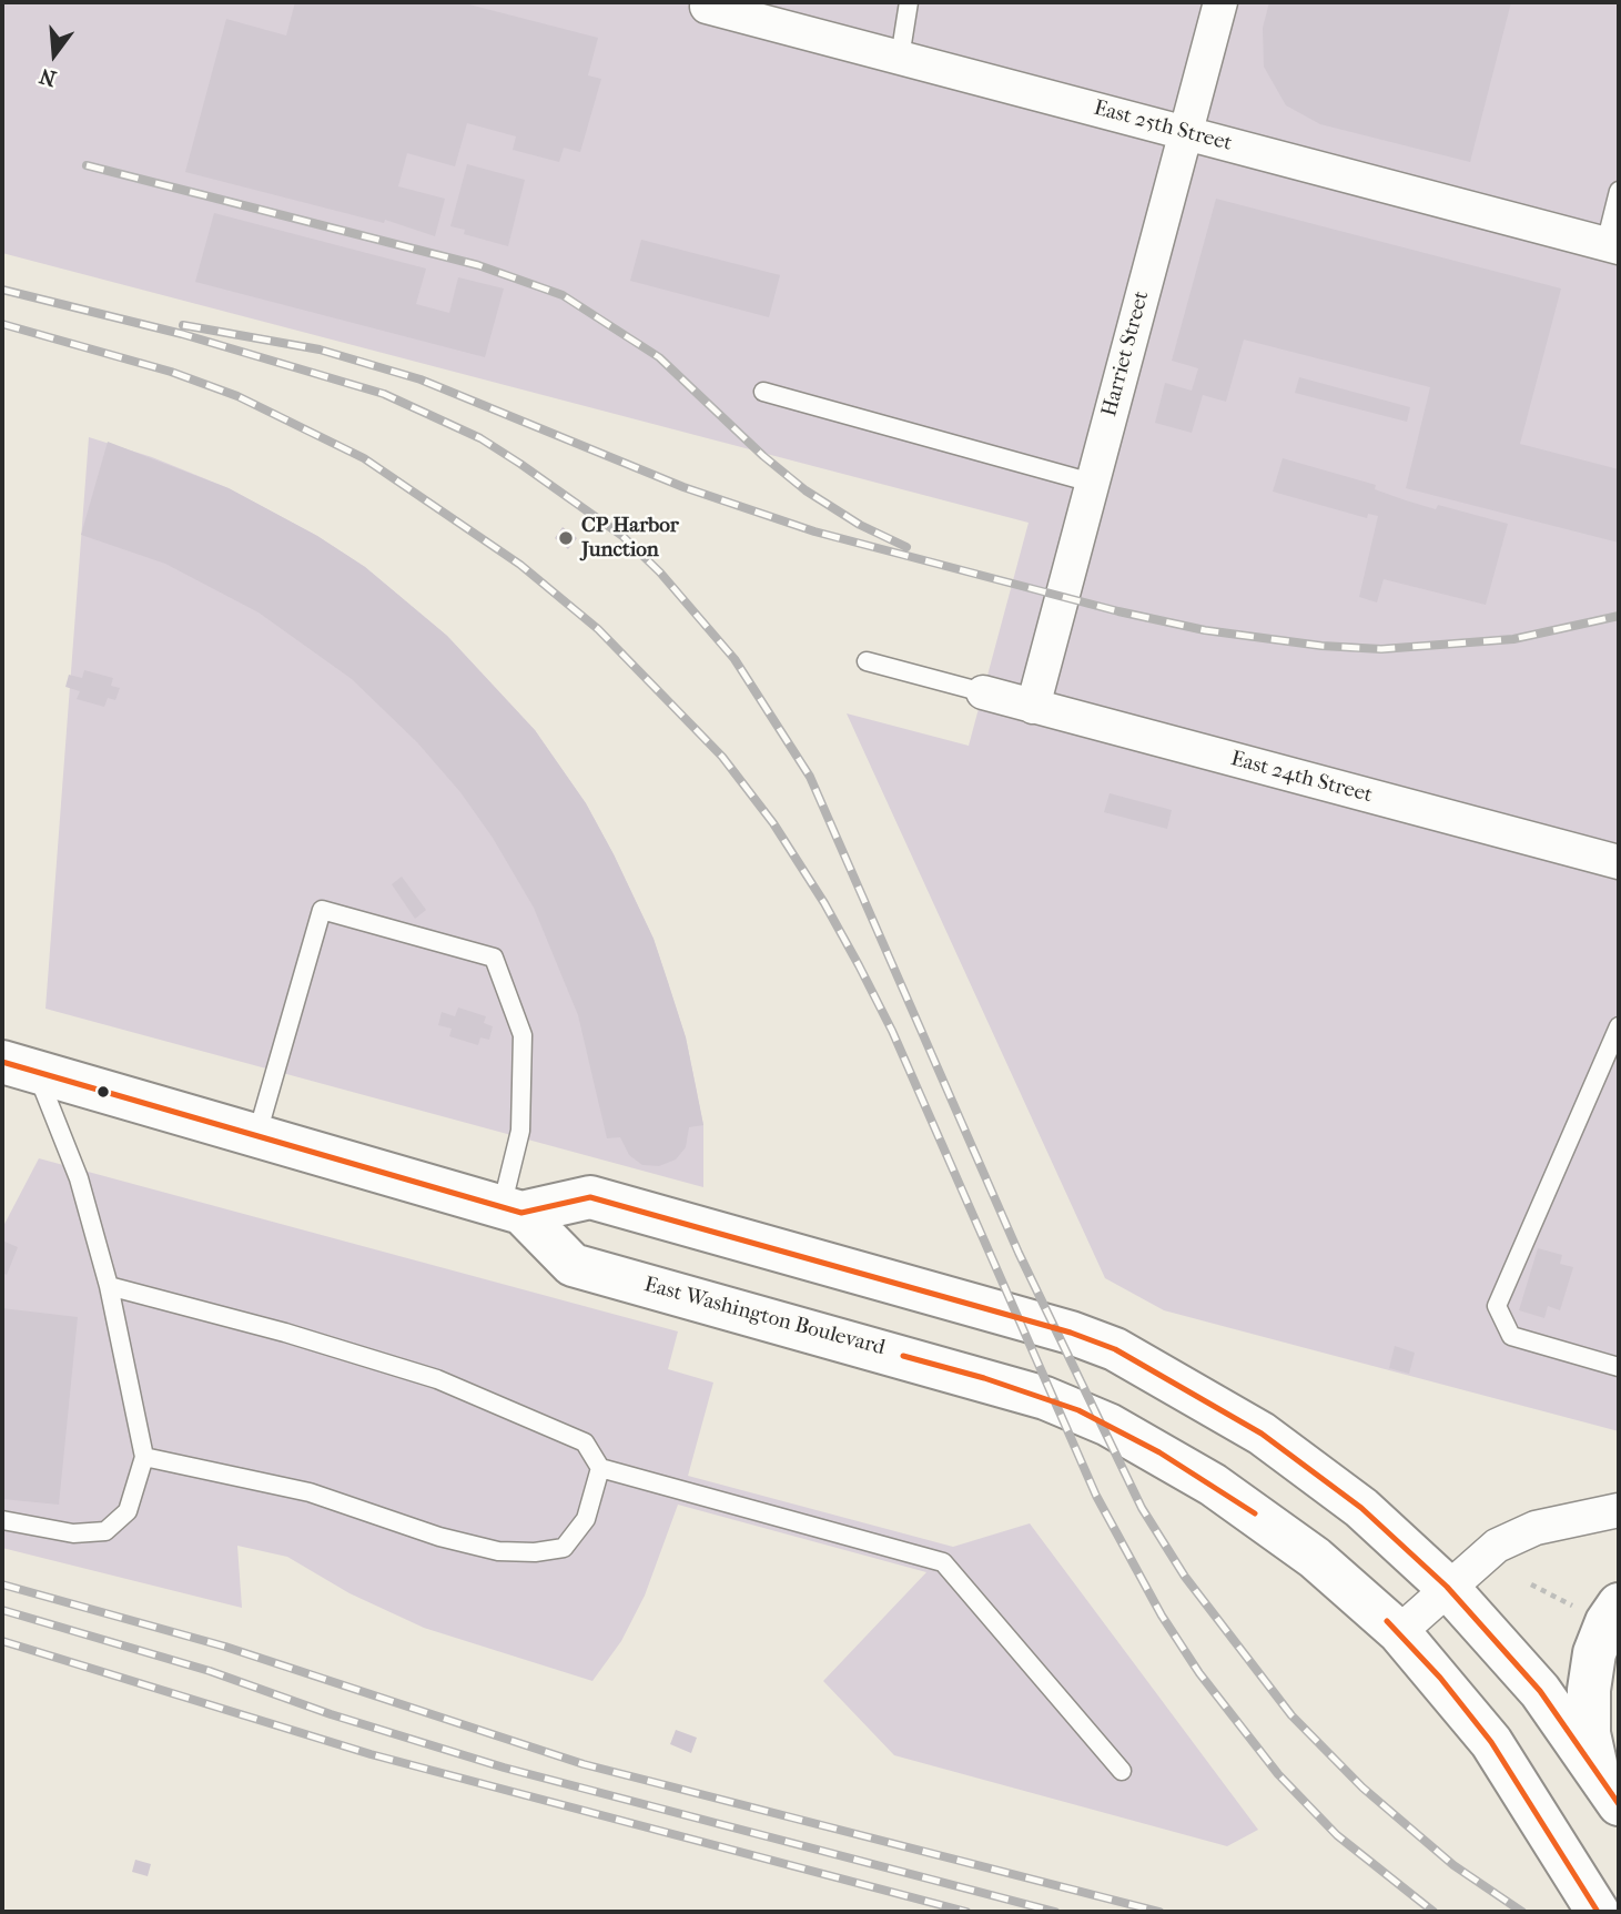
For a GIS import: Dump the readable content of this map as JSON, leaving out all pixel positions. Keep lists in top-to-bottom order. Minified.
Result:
{"streets":{"main road":["East Washington Boulevard"],"street":["East 25th Street","Harriet Street","East 24th Street"]},"crossings":[["East 25th Street","Harriet Street"],["Harriet Street","East 24th Street"]],"places":["CP Harbor Junction"],"north":"bottom"}
